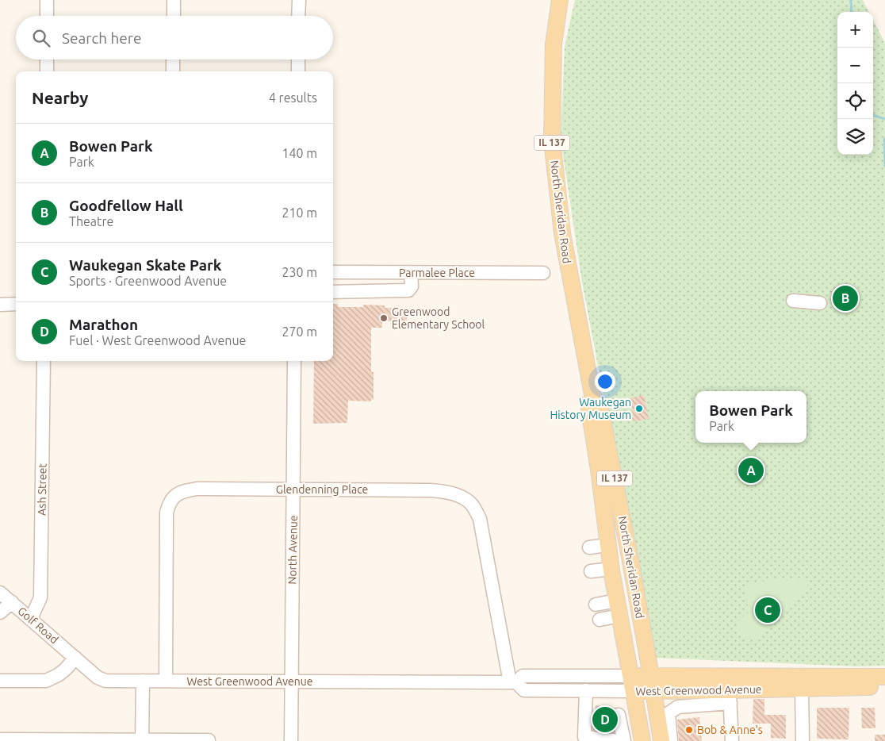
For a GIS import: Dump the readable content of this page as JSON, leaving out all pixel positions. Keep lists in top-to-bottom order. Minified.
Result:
{"streets":{"main road":["IL 137","North Sheridan Road","West Greenwood Avenue"],"street":["Parmalee Place","Ash Street","Glendenning Place","North Avenue","Golf Road"]},"crossings":[["North Sheridan Road","West Greenwood Avenue"],["Ash Street","Golf Road"],["Glendenning Place","North Avenue"],["Glendenning Place","West Greenwood Avenue"],["North Avenue","West Greenwood Avenue"],["Golf Road","West Greenwood Avenue"]],"places":["Greenwood Elementary School","Waukegan History Museum","Bob & Anne's"],"page":{"map_buttons":["+","−"],"search":"Search here","heading":["Nearby","4 results"],"list":[{"mark":"A","name":"Bowen Park","note":"Park","value":"140 m"},{"mark":"B","name":"Goodfellow Hall","note":"Theatre","value":"210 m"},{"mark":"C","name":"Waukegan Skate Park","note":"Sports · Greenwood Avenue","value":"230 m"},{"mark":"D","name":"Marathon","note":"Fuel · West Greenwood Avenue","value":"270 m"}],"pins":["B","A","C","D"],"popup":["Bowen Park","Park"]}}
